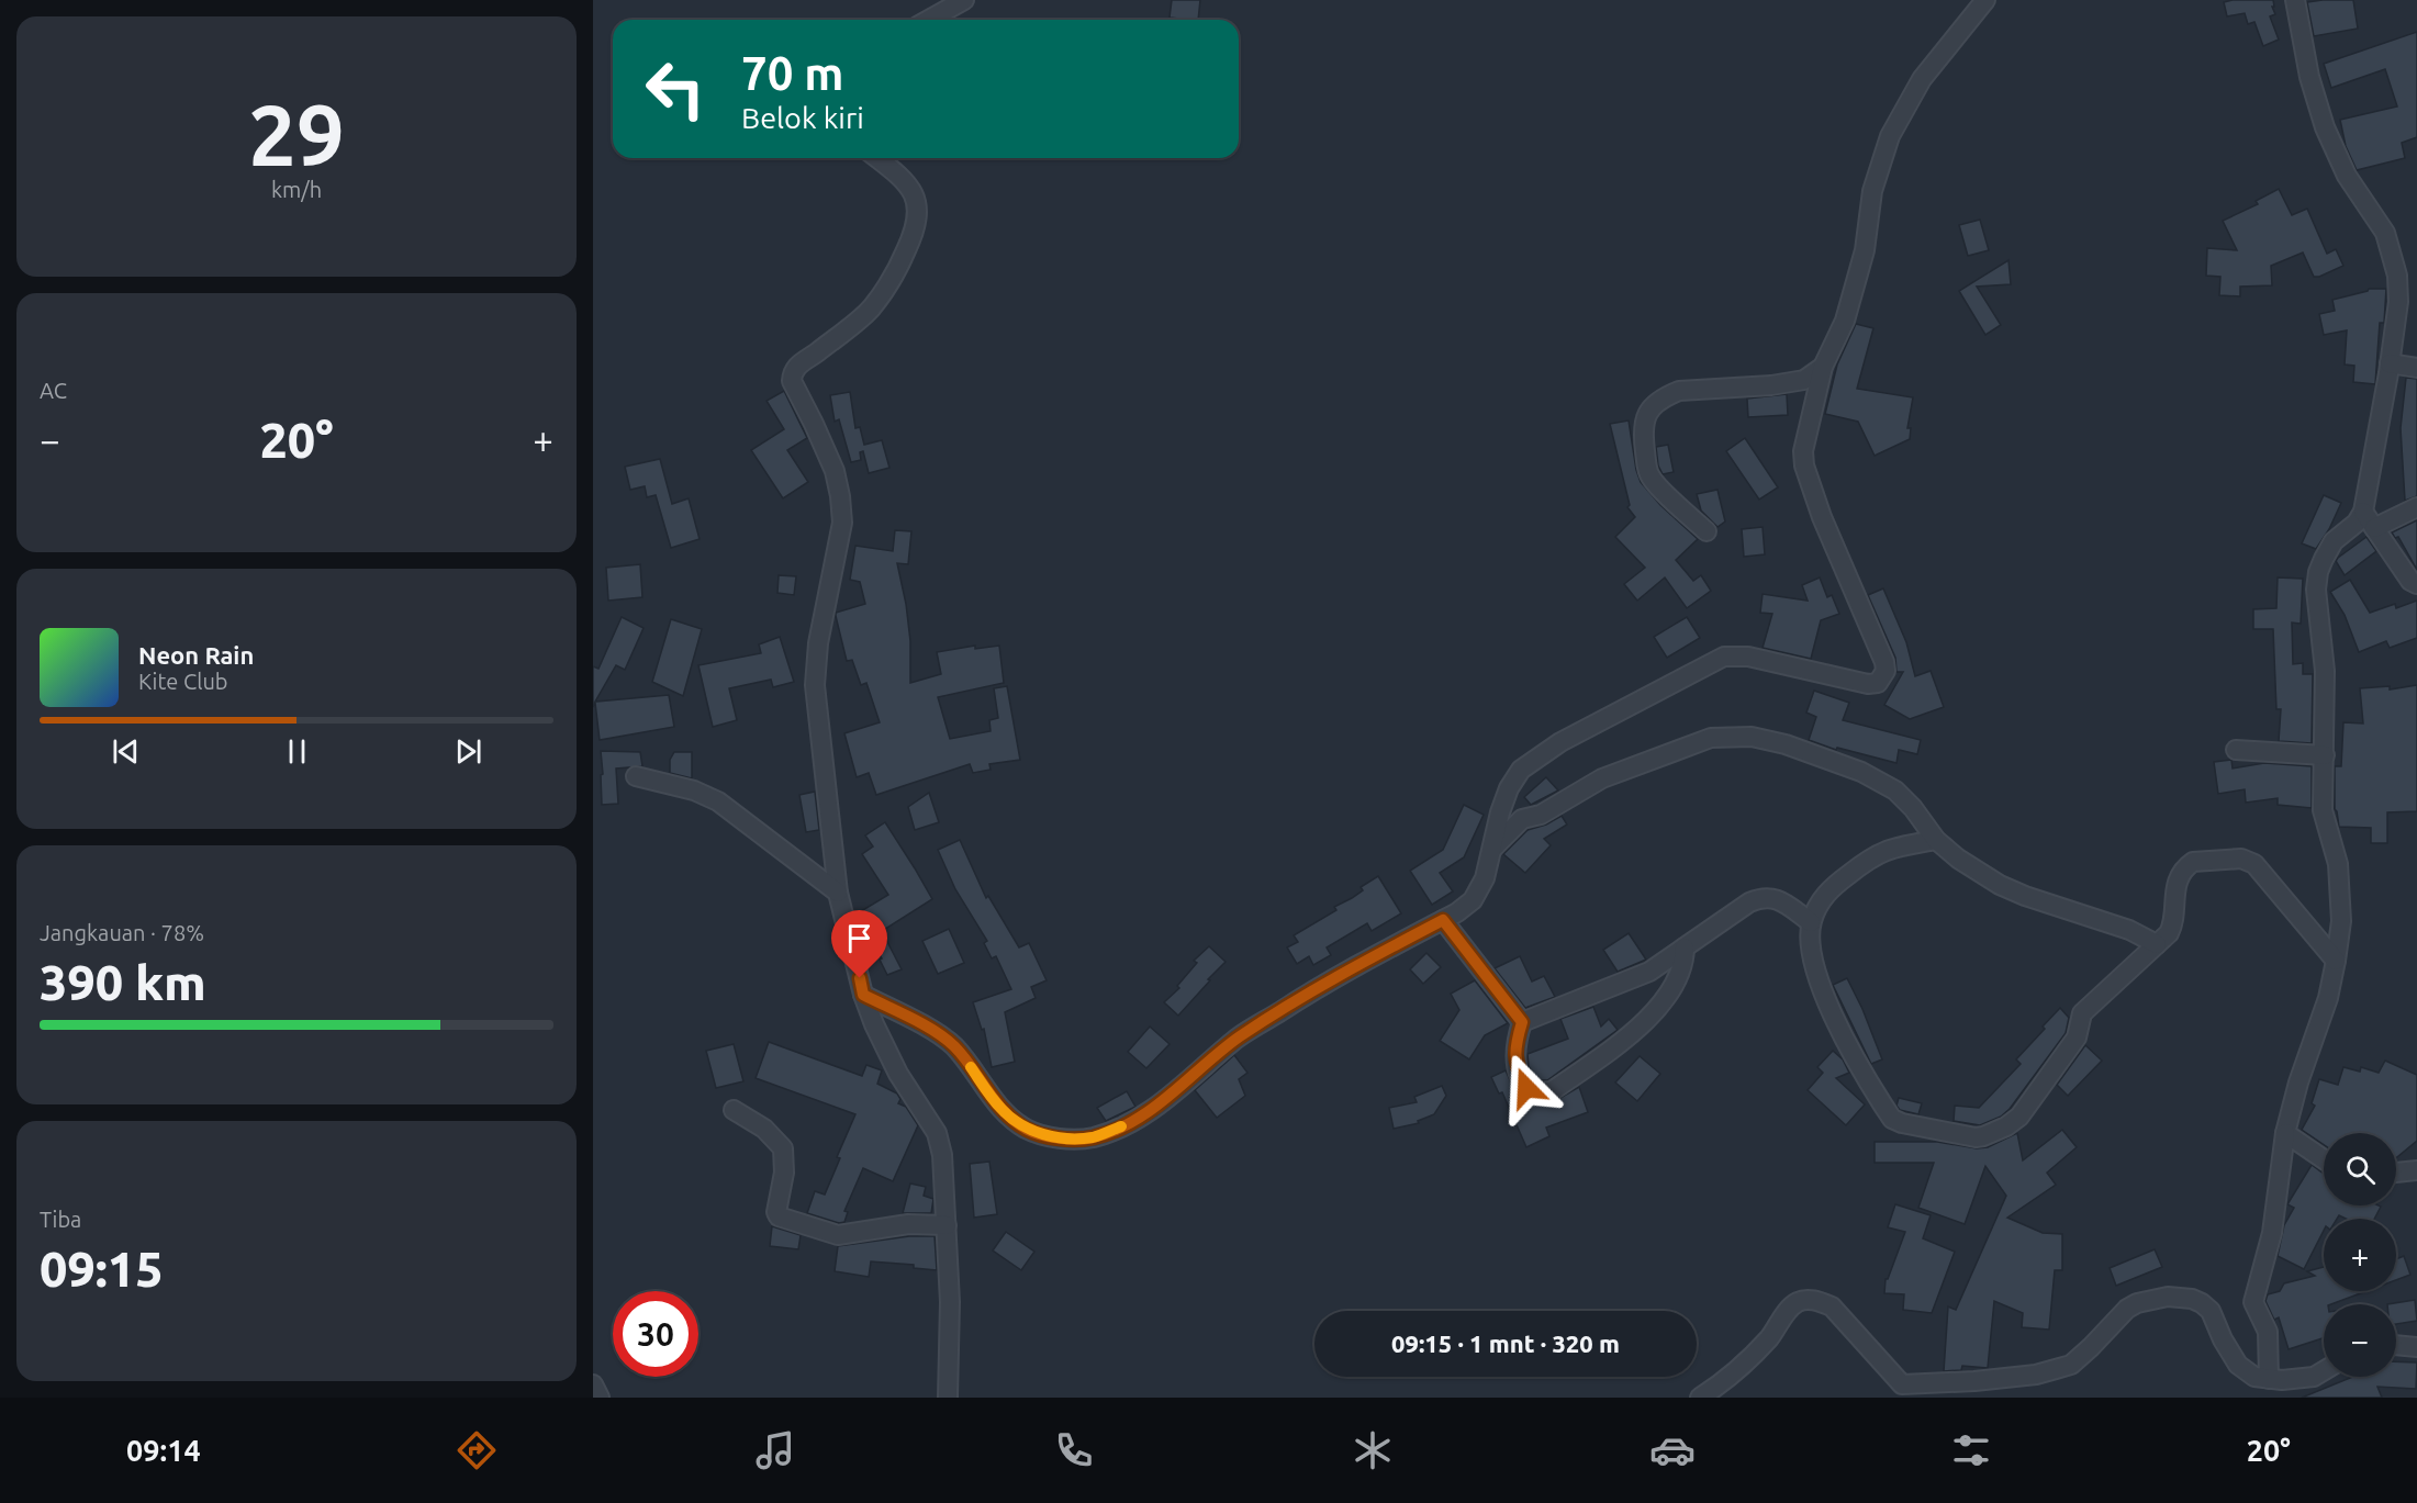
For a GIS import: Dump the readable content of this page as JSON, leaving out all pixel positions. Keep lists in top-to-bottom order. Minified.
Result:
{"page":{"tile":[["29","km/h"],"AC",["Jangkauan · 78%","390 km"],["Tiba","09:15"]],"turn":["70 m","Belok kiri"],"heat":["−","20°","+"],"song":["Neon Rain","Kite Club"],"map_buttons":["+","−"],"limit":"30","trip":"09:15 · 1 mnt · 320 m","tabs":["09:14","20°"]}}
